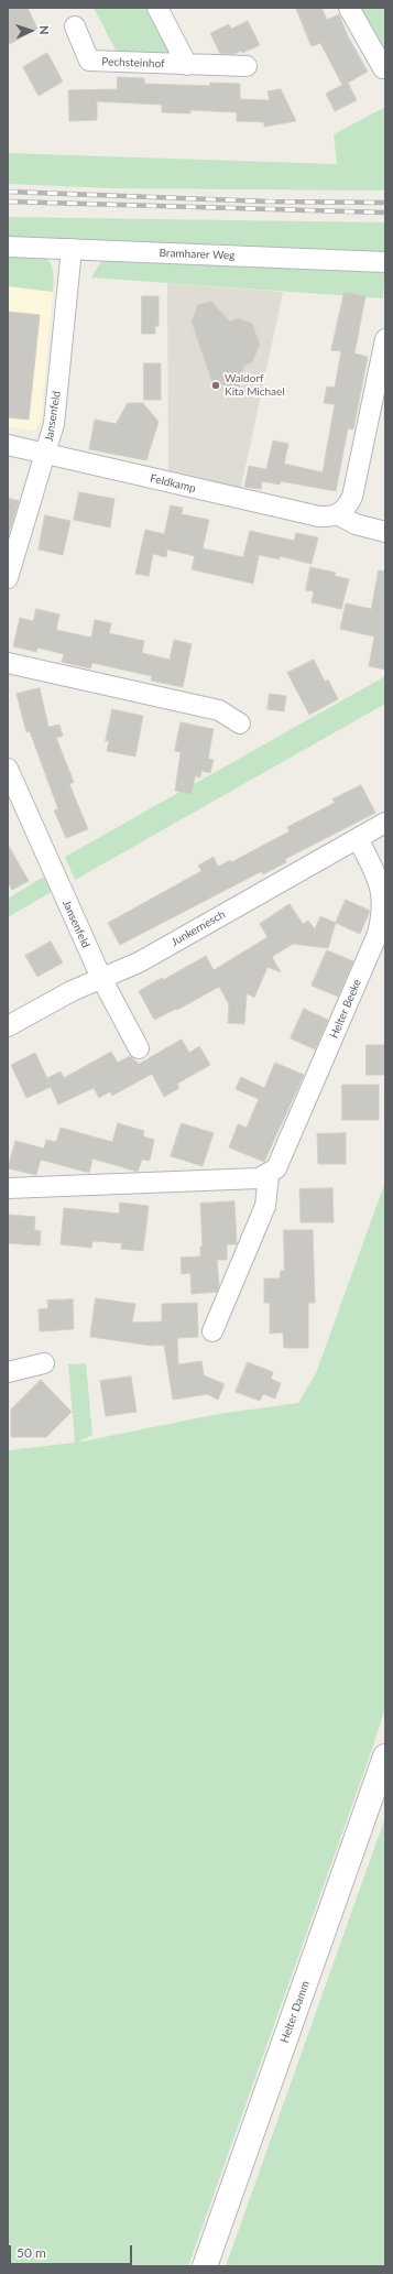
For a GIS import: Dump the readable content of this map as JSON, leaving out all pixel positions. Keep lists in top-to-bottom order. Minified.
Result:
{"streets":{"street":["Pechsteinhof","Bramharer Weg","Jansenfeld","Feldkamp","Junkernesch","Helter Beeke","Helter Damm"]},"crossings":[["Bramharer Weg","Jansenfeld"],["Jansenfeld","Feldkamp"],["Jansenfeld","Junkernesch"],["Junkernesch","Helter Beeke"]],"places":["Waldorf Kita Michael"],"scale_bar":"50 m","north":"right"}
